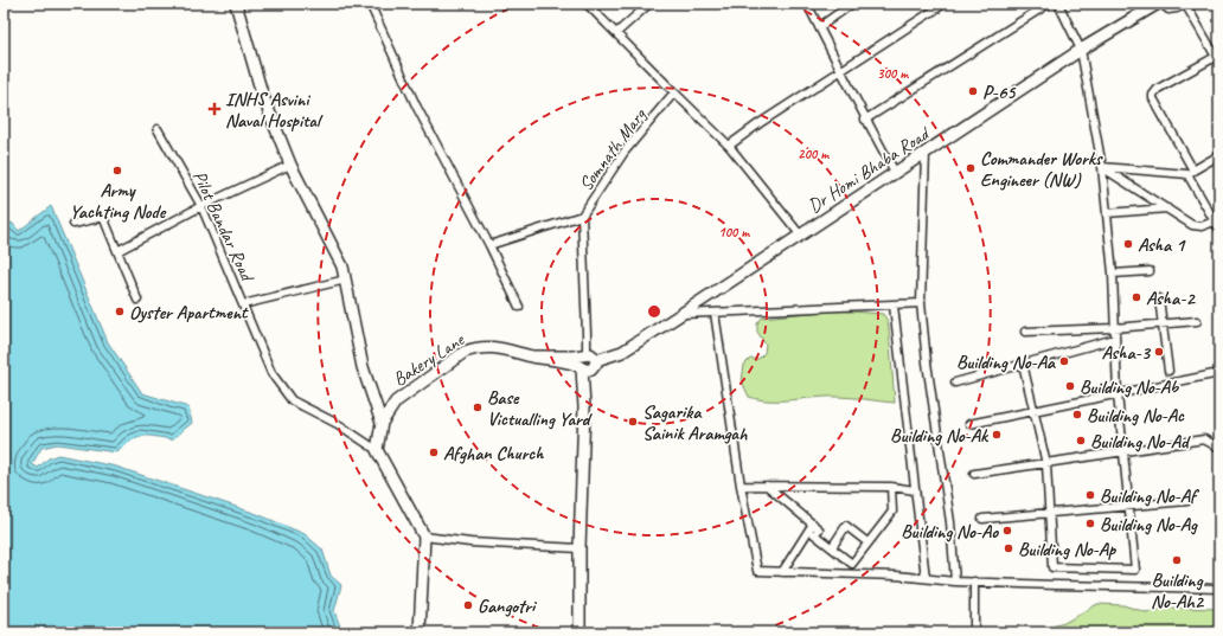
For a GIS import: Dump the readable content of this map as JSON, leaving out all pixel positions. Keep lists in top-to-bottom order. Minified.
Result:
{"streets":{"street":["Somnath Marg","Dr Homi Bhaba Road","Pilot Bandar Road","Bakery Lane"]},"crossings":[["Somnath Marg","Dr Homi Bhaba Road"],["Somnath Marg","Bakery Lane"],["Dr Homi Bhaba Road","Bakery Lane"]],"places":{"other":["P-65","Commander Works Engineer (NW)","Army Yachting Node","Asha 1","Asha-2","Oyster Apartment","Asha-3","Building No-Aa","Building No-Ab","Base Victualling Yard","Building No-Ac","Sagarika Sainik Aramgah","Building No-Ak","Building No-Ad","Afghan Church","Building No-Af","Building No-Ag","Building No-Ao","Building No-Ap","Building No-Ah2","Gangotri"],"health":["INHS Asvini Naval Hospital"]},"rings":["300 m","200 m","100 m"]}
